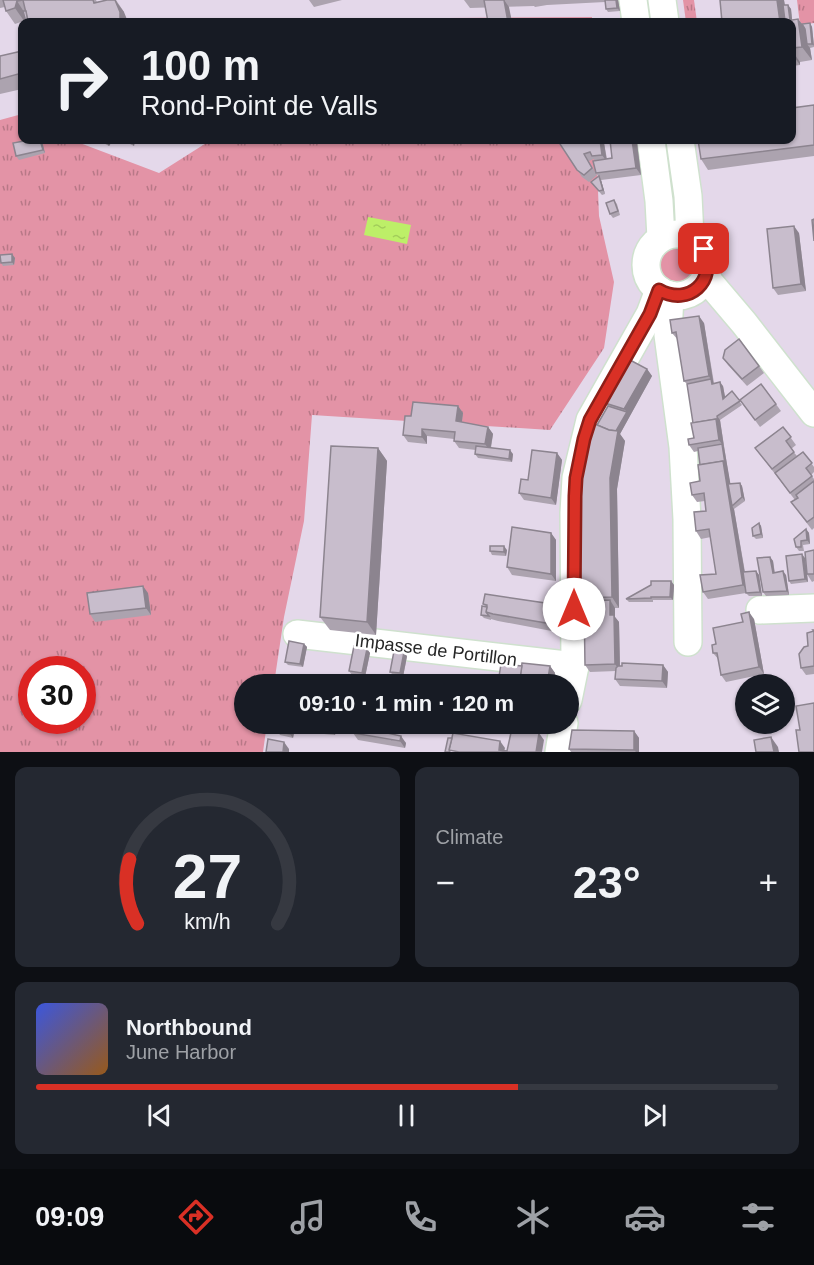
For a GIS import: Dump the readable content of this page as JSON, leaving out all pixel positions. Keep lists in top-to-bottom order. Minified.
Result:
{"streets":{"street":["Impasse de Portillon"]},"page":{"turn":["100 m","Rond-Point de Valls"],"limit":"30","trip":"09:10 · 1 min · 120 m","tile":"Climate","heat":["−","23°","+"],"song":["Northbound","June Harbor"],"tabs":"09:09","gauge":["27","km/h"]}}
